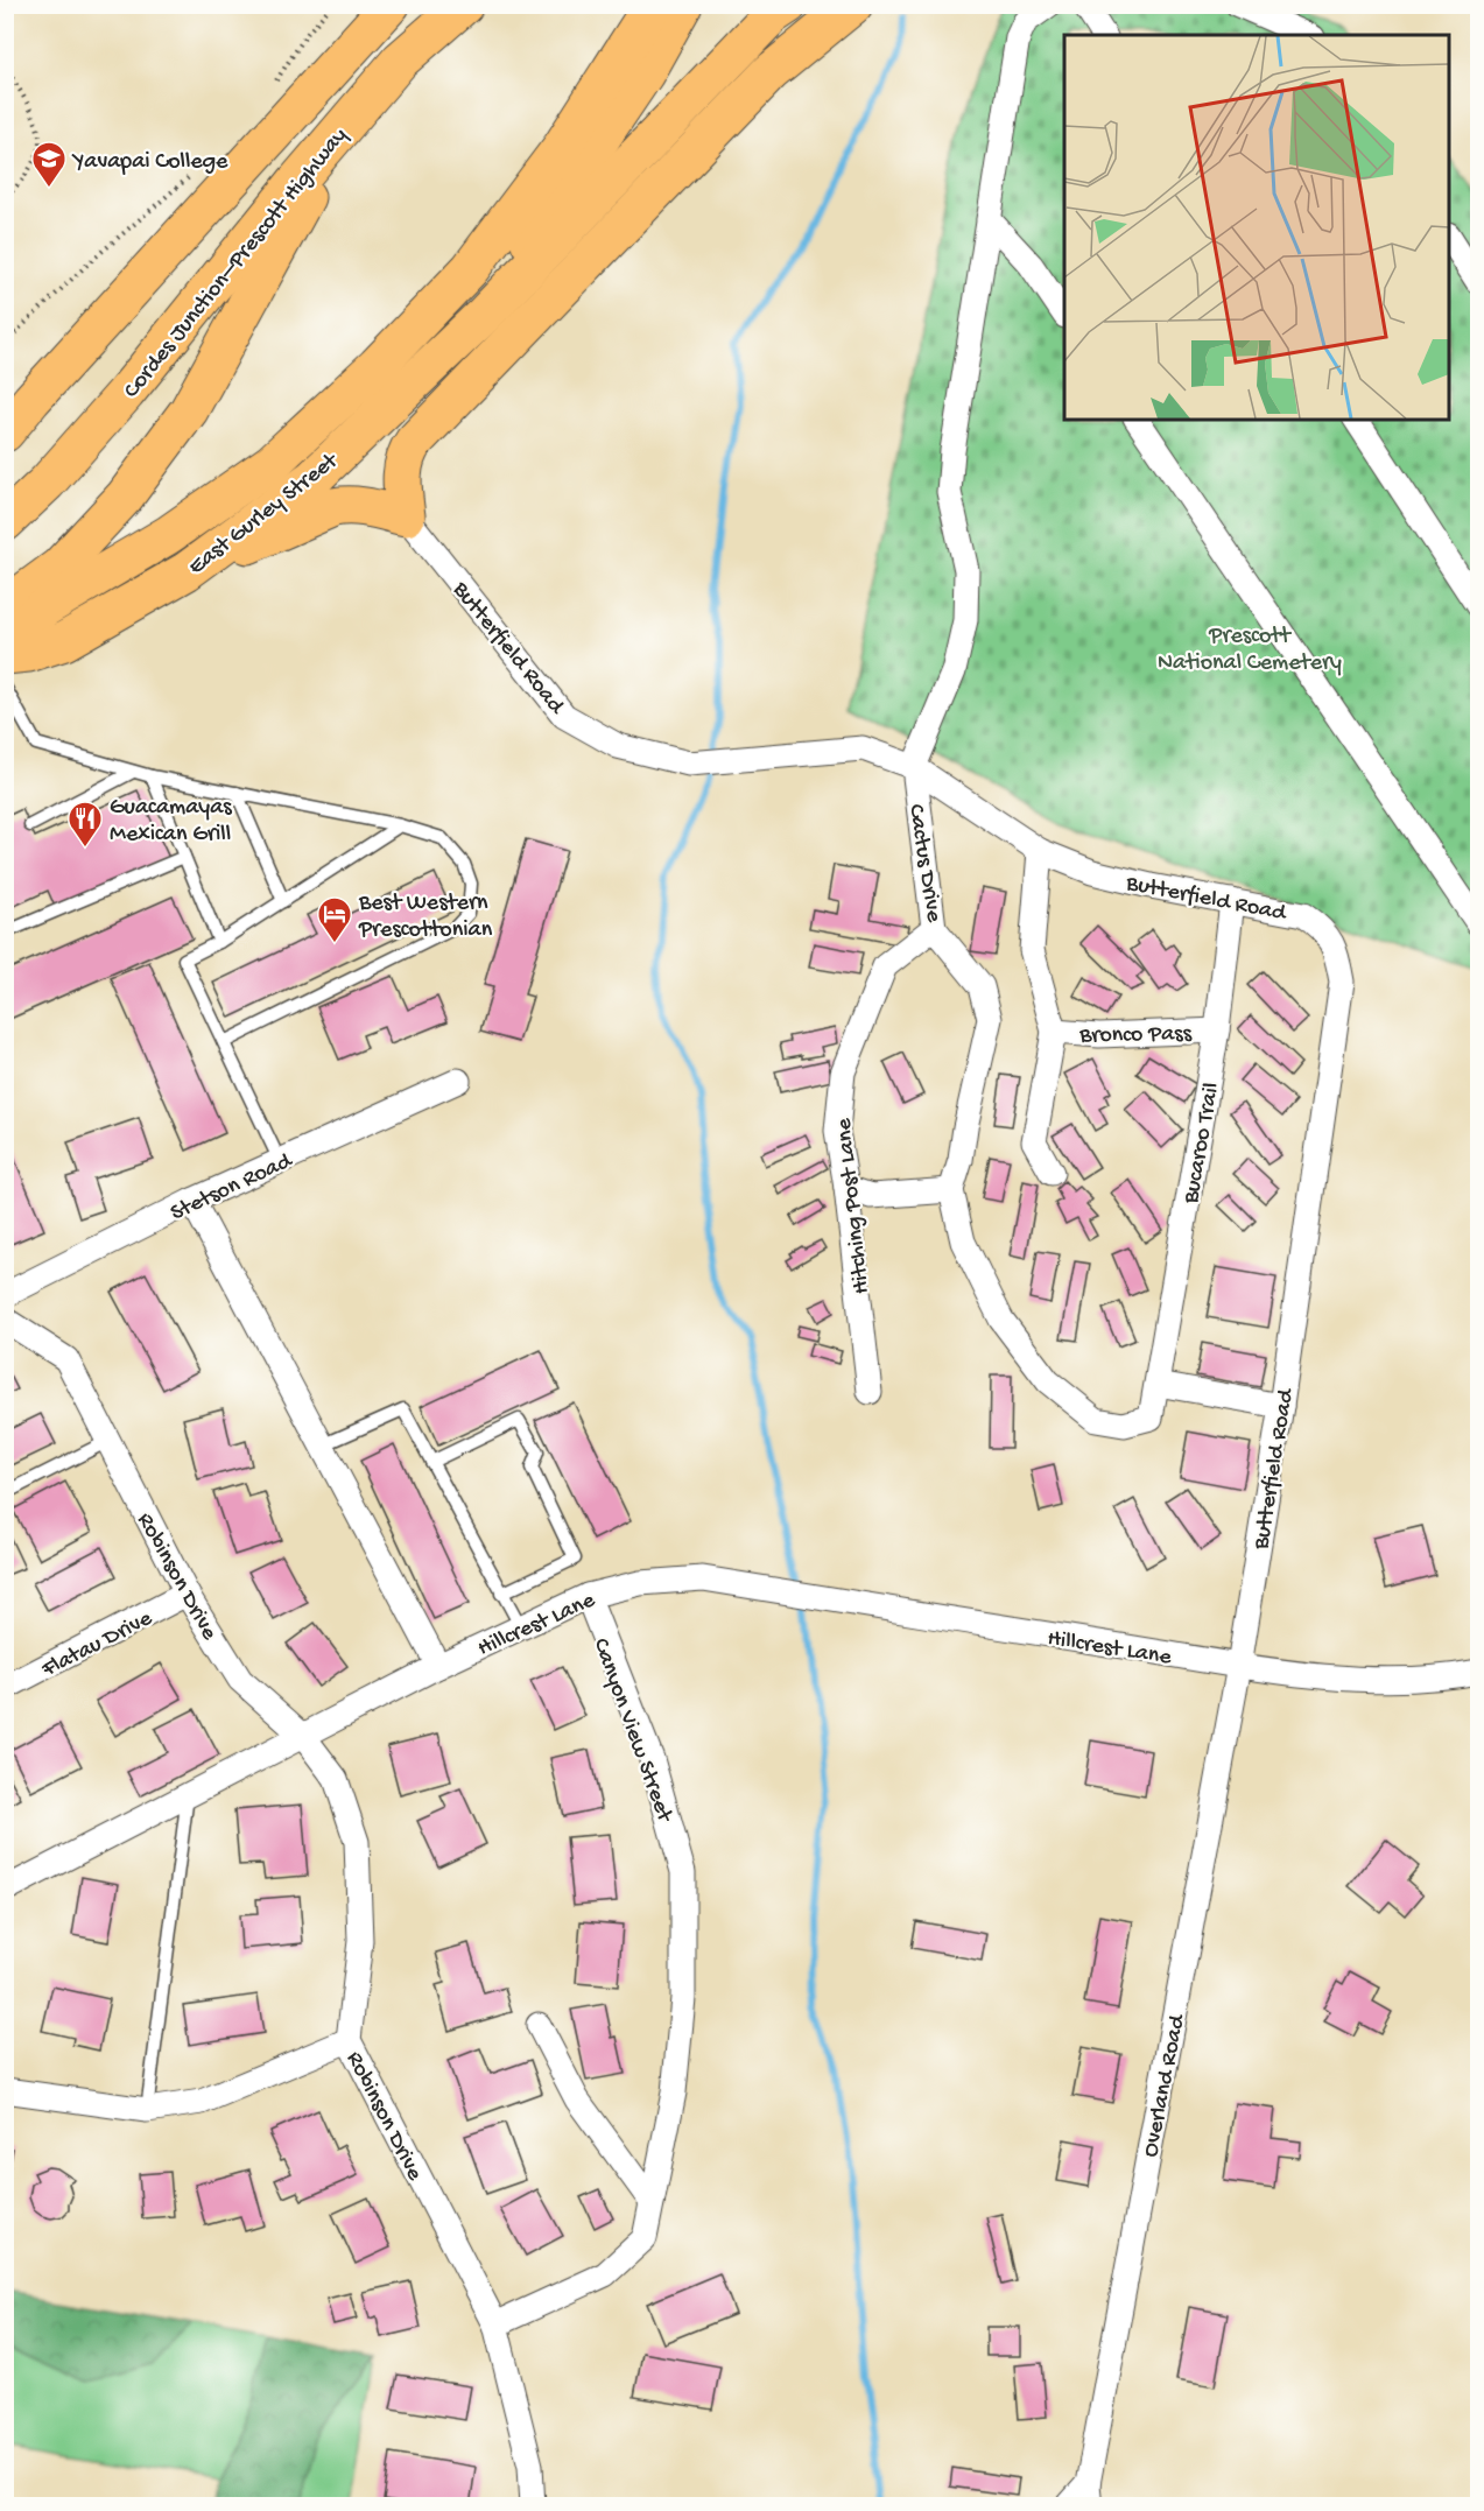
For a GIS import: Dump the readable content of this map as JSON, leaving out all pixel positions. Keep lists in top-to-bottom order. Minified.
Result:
{"streets":{"main road":["Cordes Junction–Prescott Highway","East Gurley Street"],"street":["Butterfield Road","Cactus Drive","Bronco Pass","Bucaroo Trail","Stetson Road","Hitching Post Lane","Robinson Drive","Hillcrest Lane","Flatau Drive","Canyon View Street","Overland Road"]},"crossings":[["Butterfield Road","Cactus Drive"],["Butterfield Road","Bucaroo Trail"],["Butterfield Road","Hillcrest Lane"],["Butterfield Road","Overland Road"],["Cactus Drive","Bucaroo Trail"],["Cactus Drive","Hitching Post Lane"],["Bronco Pass","Bucaroo Trail"],["Robinson Drive","Hillcrest Lane"],["Robinson Drive","Flatau Drive"],["Robinson Drive","Canyon View Street"],["Hillcrest Lane","Canyon View Street"],["Hillcrest Lane","Overland Road"]],"parks":["Prescott National Cemetery"],"places":{"school or university":["Yavapai College"],"restaurant":["Guacamayas Mexican Grill"],"hotel":["Best Western Prescottonian"]}}
